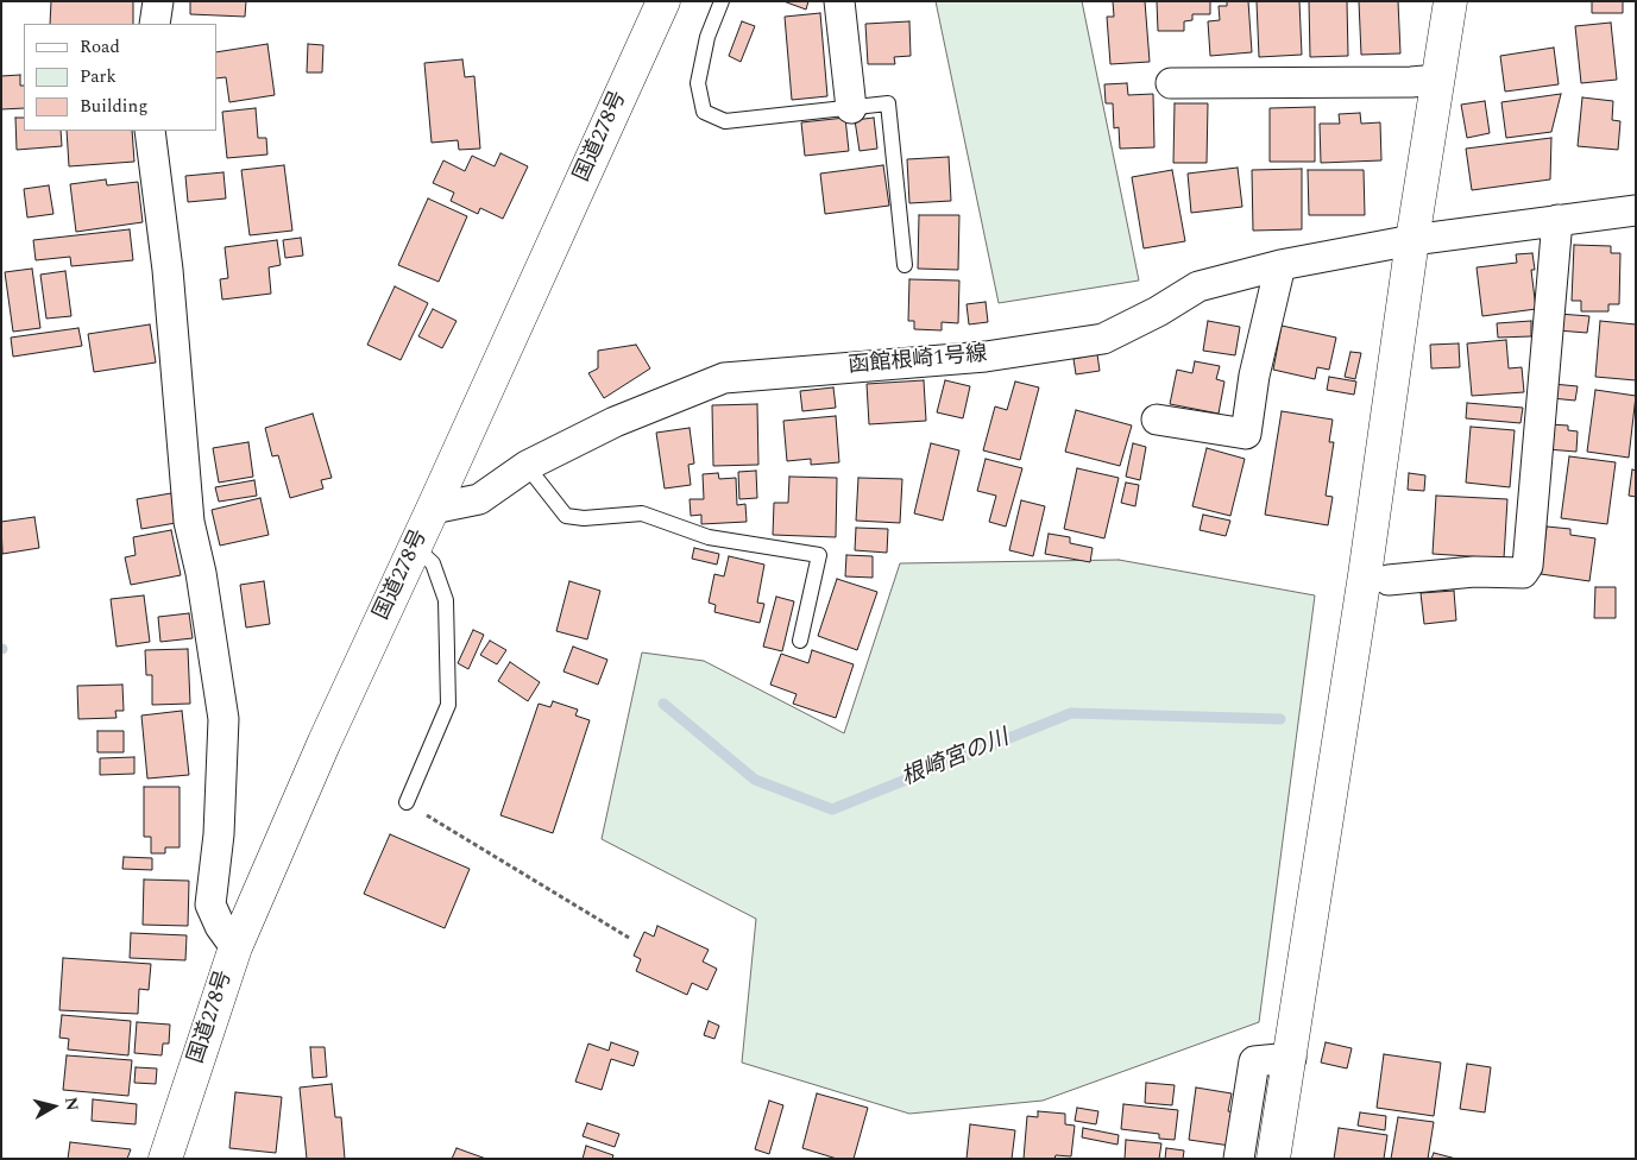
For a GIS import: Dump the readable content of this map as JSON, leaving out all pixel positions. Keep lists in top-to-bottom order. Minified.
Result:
{"streets":{"main road":["国道278号"],"street":["函館根崎1号線"]},"crossings":[["国道278号","函館根崎1号線"]],"water":["根崎宮の川"],"legend":["Road","Park","Building"],"north":"right"}
